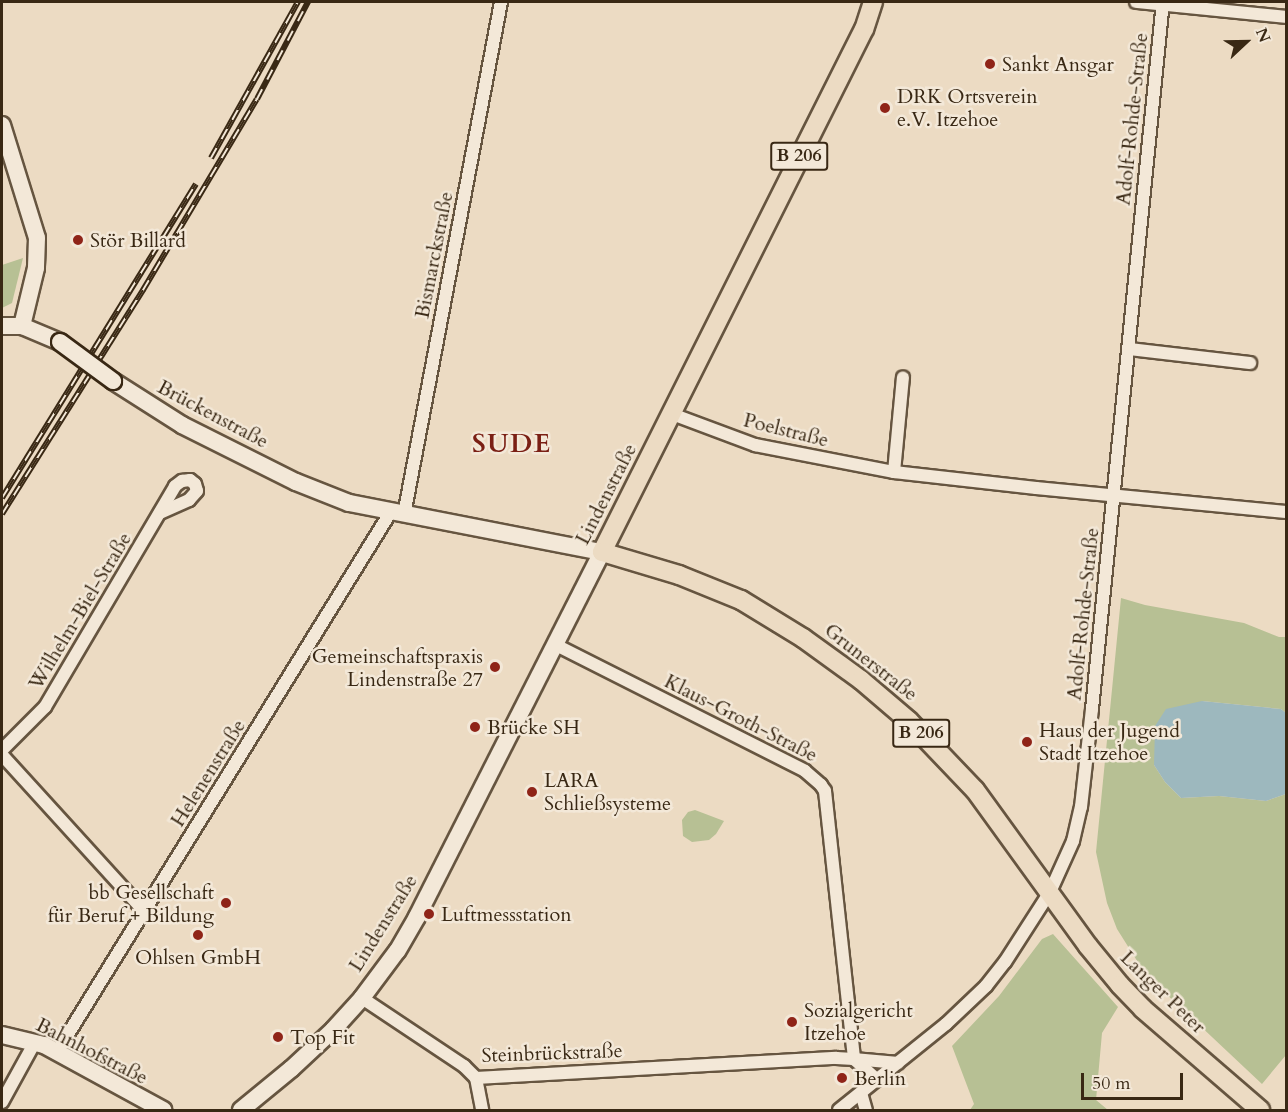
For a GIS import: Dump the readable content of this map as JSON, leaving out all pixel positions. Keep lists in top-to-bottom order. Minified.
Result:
{"streets":{"main road":["B 206","Brückenstraße","Lindenstraße","Grunerstraße","Langer Peter","Bahnhofstraße"],"street":["Adolf-Rohde-Straße","Bismarckstraße","Poelstraße","Wilhelm-Biel-Straße","Klaus-Groth-Straße","Helenenstraße","Steinbrückstraße"]},"crossings":[["Adolf-Rohde-Straße","Poelstraße"],["Adolf-Rohde-Straße","Grunerstraße"],["Adolf-Rohde-Straße","Langer Peter"],["Adolf-Rohde-Straße","Steinbrückstraße"],["Bismarckstraße","Brückenstraße"],["Bismarckstraße","Helenenstraße"],["Brückenstraße","Lindenstraße"],["Brückenstraße","Grunerstraße"],["Brückenstraße","Helenenstraße"],["Poelstraße","Lindenstraße"],["Lindenstraße","Grunerstraße"],["Lindenstraße","Klaus-Groth-Straße"],["Lindenstraße","Steinbrückstraße"],["Grunerstraße","Langer Peter"],["Klaus-Groth-Straße","Steinbrückstraße"],["Helenenstraße","Bahnhofstraße"]],"districts":["SUDE"],"places":["Sankt Ansgar","DRK Ortsverein e.V. Itzehoe","Stör Billard","Gemeinschaftspraxis Lindenstraße 27","Brücke SH","Haus der Jugend Stadt Itzehoe","LARA Schließsysteme","bb Gesellschaft für Beruf + Bildung","Luftmessstation","Ohlsen GmbH","Sozialgericht Itzehoe","Top Fit","Berlin"],"scale_bar":"50 m","north":"right"}
